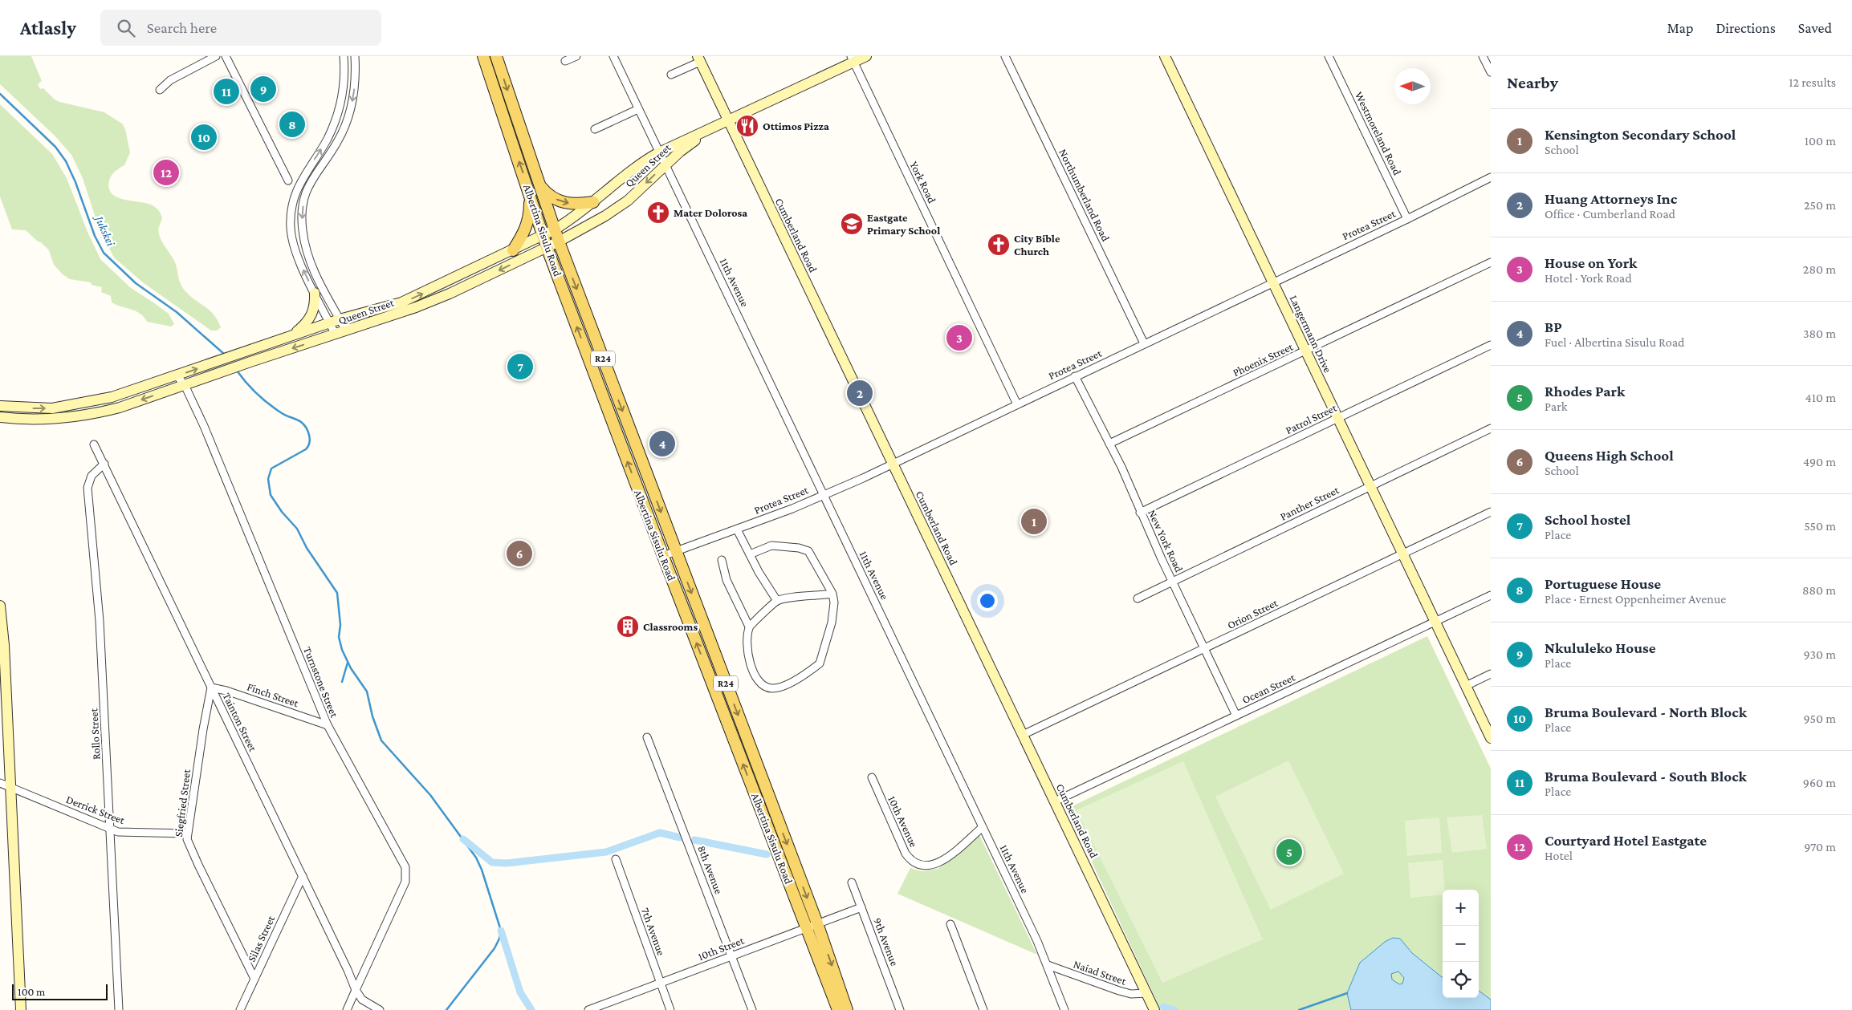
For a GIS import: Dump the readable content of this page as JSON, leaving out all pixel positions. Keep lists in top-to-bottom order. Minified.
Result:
{"streets":{"main road":["Queen Street","Albertina Sisulu Road","Cumberland Road","Langermann Drive","R24"],"street":["Westmoreland Road","York Road","Northumberland Road","Protea Street","11th Avenue","Phoenix Street","Patrol Street","Panther Street","New York Road","Orion Street","Turnstone Street","Ocean Street","Finch Street","Tainton Street","Rollo Street","Siegfried Street","Derrick Street","10th Avenue","8th Avenue","7th Avenue","Silas Street","9th Avenue","10th Street","Naiad Street"]},"crossings":[["Westmoreland Road","Protea Street"],["Queen Street","York Road"],["Queen Street","Albertina Sisulu Road"],["Queen Street","Cumberland Road"],["Queen Street","11th Avenue"],["Queen Street","Turnstone Street"],["York Road","Protea Street"],["Northumberland Road","Protea Street"],["Protea Street","Albertina Sisulu Road"],["Protea Street","Cumberland Road"],["Protea Street","11th Avenue"],["Protea Street","Langermann Drive"],["Protea Street","New York Road"],["Albertina Sisulu Road","10th Street"],["Cumberland Road","Orion Street"],["Cumberland Road","Ocean Street"],["Cumberland Road","Naiad Street"],["11th Avenue","10th Avenue"],["11th Avenue","Naiad Street"],["Langermann Drive","Phoenix Street"],["Langermann Drive","Patrol Street"],["Langermann Drive","Panther Street"],["Langermann Drive","Orion Street"],["Langermann Drive","Ocean Street"],["Phoenix Street","New York Road"],["Patrol Street","New York Road"],["Panther Street","New York Road"],["New York Road","Orion Street"],["New York Road","Ocean Street"],["Turnstone Street","Finch Street"],["Turnstone Street","Tainton Street"],["Finch Street","Tainton Street"],["Finch Street","Siegfried Street"],["Tainton Street","Rollo Street"],["Tainton Street","Siegfried Street"],["Tainton Street","Silas Street"],["Rollo Street","Derrick Street"],["Siegfried Street","Derrick Street"],["Siegfried Street","Silas Street"],["8th Avenue","10th Street"],["7th Avenue","10th Street"],["9th Avenue","10th Street"]],"water":["Jukskei"],"places":{"restaurant":["Ottimos Pizza"],"church":["Mater Dolorosa","City Bible Church"],"school or university":["Eastgate Primary School"],"building":["Classrooms"]},"scale_bar":"100 m","north":"left","page":{"header":"Atlasly","search":"Search here","nav":["Map","Directions","Saved"],"heading":["Nearby","12 results"],"pins":["9","11","8","10","12","3","7","2","4","1","6","5"],"list":[{"mark":"1","name":"Kensington Secondary School","note":"School","value":"100 m"},{"mark":"2","name":"Huang Attorneys Inc","note":"Office · Cumberland Road","value":"250 m"},{"mark":"3","name":"House on York","note":"Hotel · York Road","value":"280 m"},{"mark":"4","name":"BP","note":"Fuel · Albertina Sisulu Road","value":"380 m"},{"mark":"5","name":"Rhodes Park","note":"Park","value":"410 m"},{"mark":"6","name":"Queens High School","note":"School","value":"490 m"},{"mark":"7","name":"School hostel","note":"Place","value":"550 m"},{"mark":"8","name":"Portuguese House","note":"Place · Ernest Oppenheimer Avenue","value":"880 m"},{"mark":"9","name":"Nkululeko House","note":"Place","value":"930 m"},{"mark":"10","name":"Bruma Boulevard - North Block","note":"Place","value":"950 m"},{"mark":"11","name":"Bruma Boulevard - South Block","note":"Place","value":"960 m"},{"mark":"12","name":"Courtyard Hotel Eastgate","note":"Hotel","value":"970 m"}],"map_buttons":["+","−"],"scale":"100 m"}}
